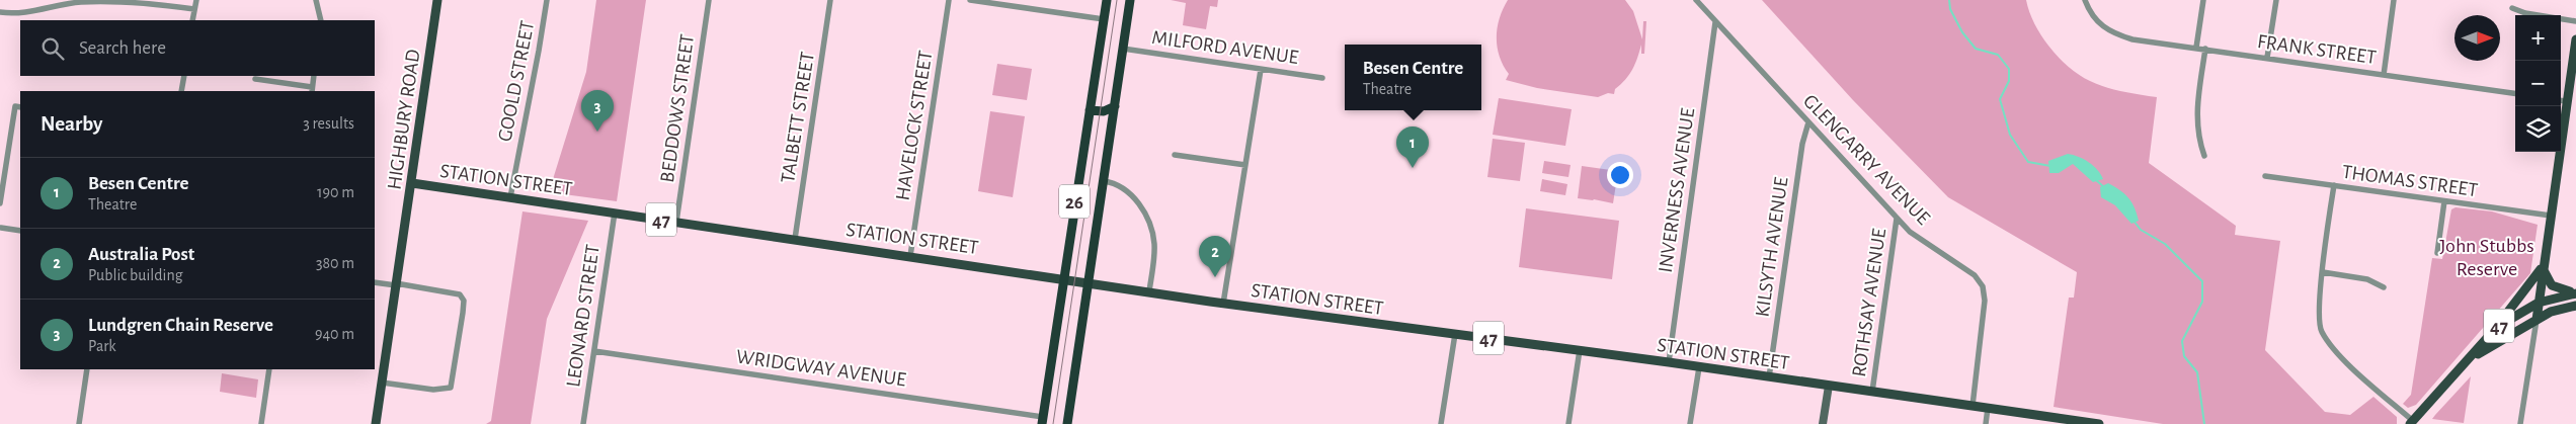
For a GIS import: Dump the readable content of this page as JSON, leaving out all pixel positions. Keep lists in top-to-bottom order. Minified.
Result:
{"streets":{"highway":["26"],"main road":["HIGHBURY ROAD","STATION STREET","47"],"street":["MILFORD AVENUE","FRANK STREET","GOOLD STREET","BEDDOWS STREET","TALBETT STREET","HAVELOCK STREET","GLENGARRY AVENUE","THOMAS STREET","INVERNESS AVENUE","KILSYTH AVENUE","ROTHSAY AVENUE","LEONARD STREET","WRIDGWAY AVENUE"]},"crossings":[["MILFORD AVENUE","26"],["GOOLD STREET","STATION STREET"],["BEDDOWS STREET","STATION STREET"],["TALBETT STREET","STATION STREET"],["HIGHBURY ROAD","STATION STREET"],["HAVELOCK STREET","STATION STREET"],["GLENGARRY AVENUE","STATION STREET"],["GLENGARRY AVENUE","INVERNESS AVENUE"],["GLENGARRY AVENUE","KILSYTH AVENUE"],["GLENGARRY AVENUE","ROTHSAY AVENUE"],["STATION STREET","INVERNESS AVENUE"],["STATION STREET","26"],["STATION STREET","KILSYTH AVENUE"],["STATION STREET","ROTHSAY AVENUE"],["STATION STREET","LEONARD STREET"],["26","WRIDGWAY AVENUE"],["LEONARD STREET","WRIDGWAY AVENUE"]],"parks":["John Stubbs Reserve"],"north":"right","page":{"map_buttons":["+","−"],"search":"Search here","popup":["Besen Centre","Theatre"],"pins":["3","1","2"],"heading":["Nearby","3 results"],"list":[{"mark":"1","name":"Besen Centre","note":"Theatre","value":"190 m"},{"mark":"2","name":"Australia Post","note":"Public building","value":"380 m"},{"mark":"3","name":"Lundgren Chain Reserve","note":"Park","value":"940 m"}]}}
